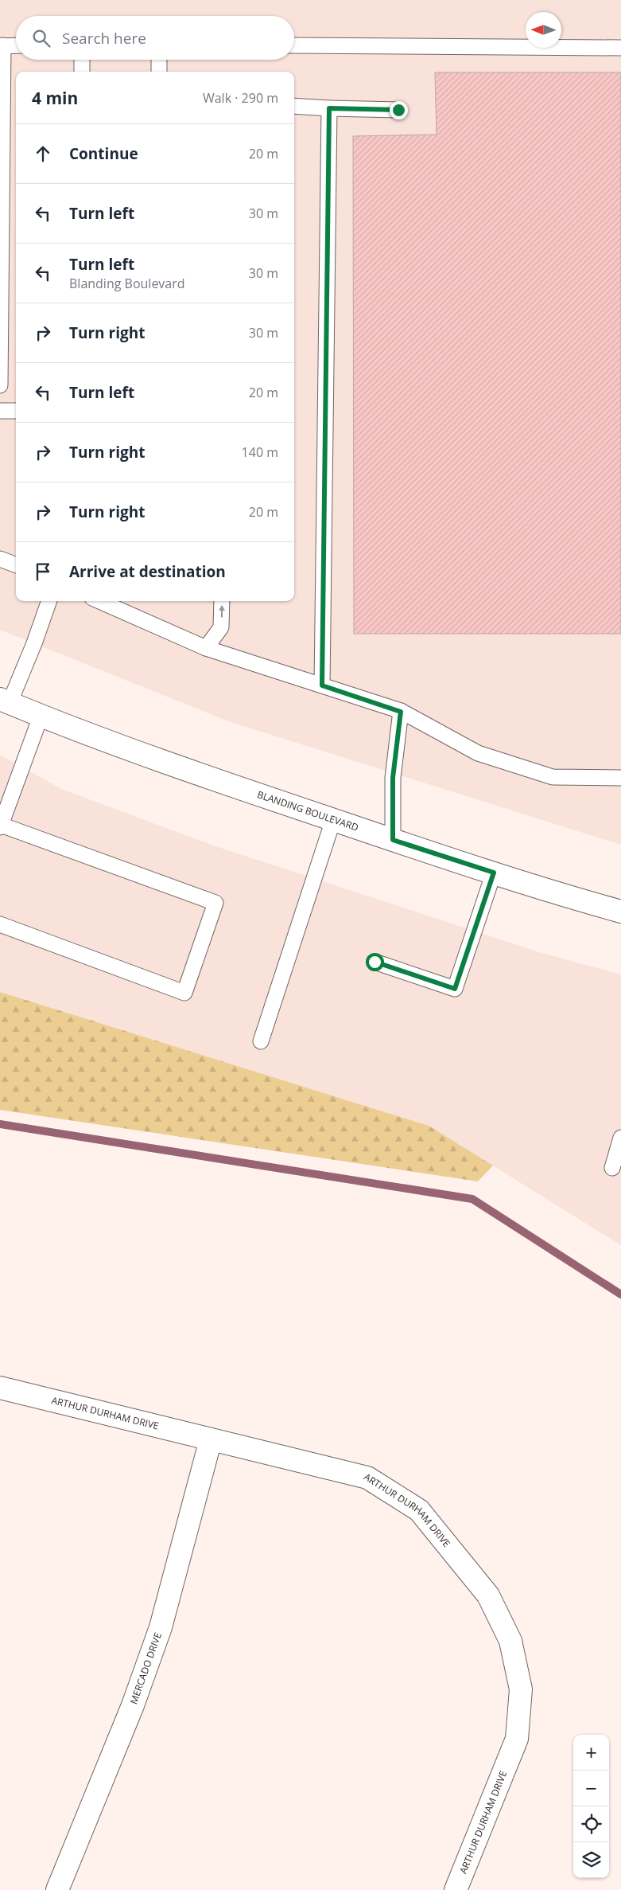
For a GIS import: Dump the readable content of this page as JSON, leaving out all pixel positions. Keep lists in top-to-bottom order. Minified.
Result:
{"streets":{"street":["BLANDING BOULEVARD","ARTHUR DURHAM DRIVE","MERCADO DRIVE"]},"crossings":[["ARTHUR DURHAM DRIVE","MERCADO DRIVE"]],"north":"left","page":{"search":"Search here","heading":["4 min","Walk · 290 m"],"list":[["Continue","20 m"],["Turn left","30 m"],["Turn left","Blanding Boulevard","30 m"],["Turn right","30 m"],["Turn left","20 m"],["Turn right","140 m"],["Turn right","20 m"],"Arrive at destination"],"map_buttons":["+","−"]}}
